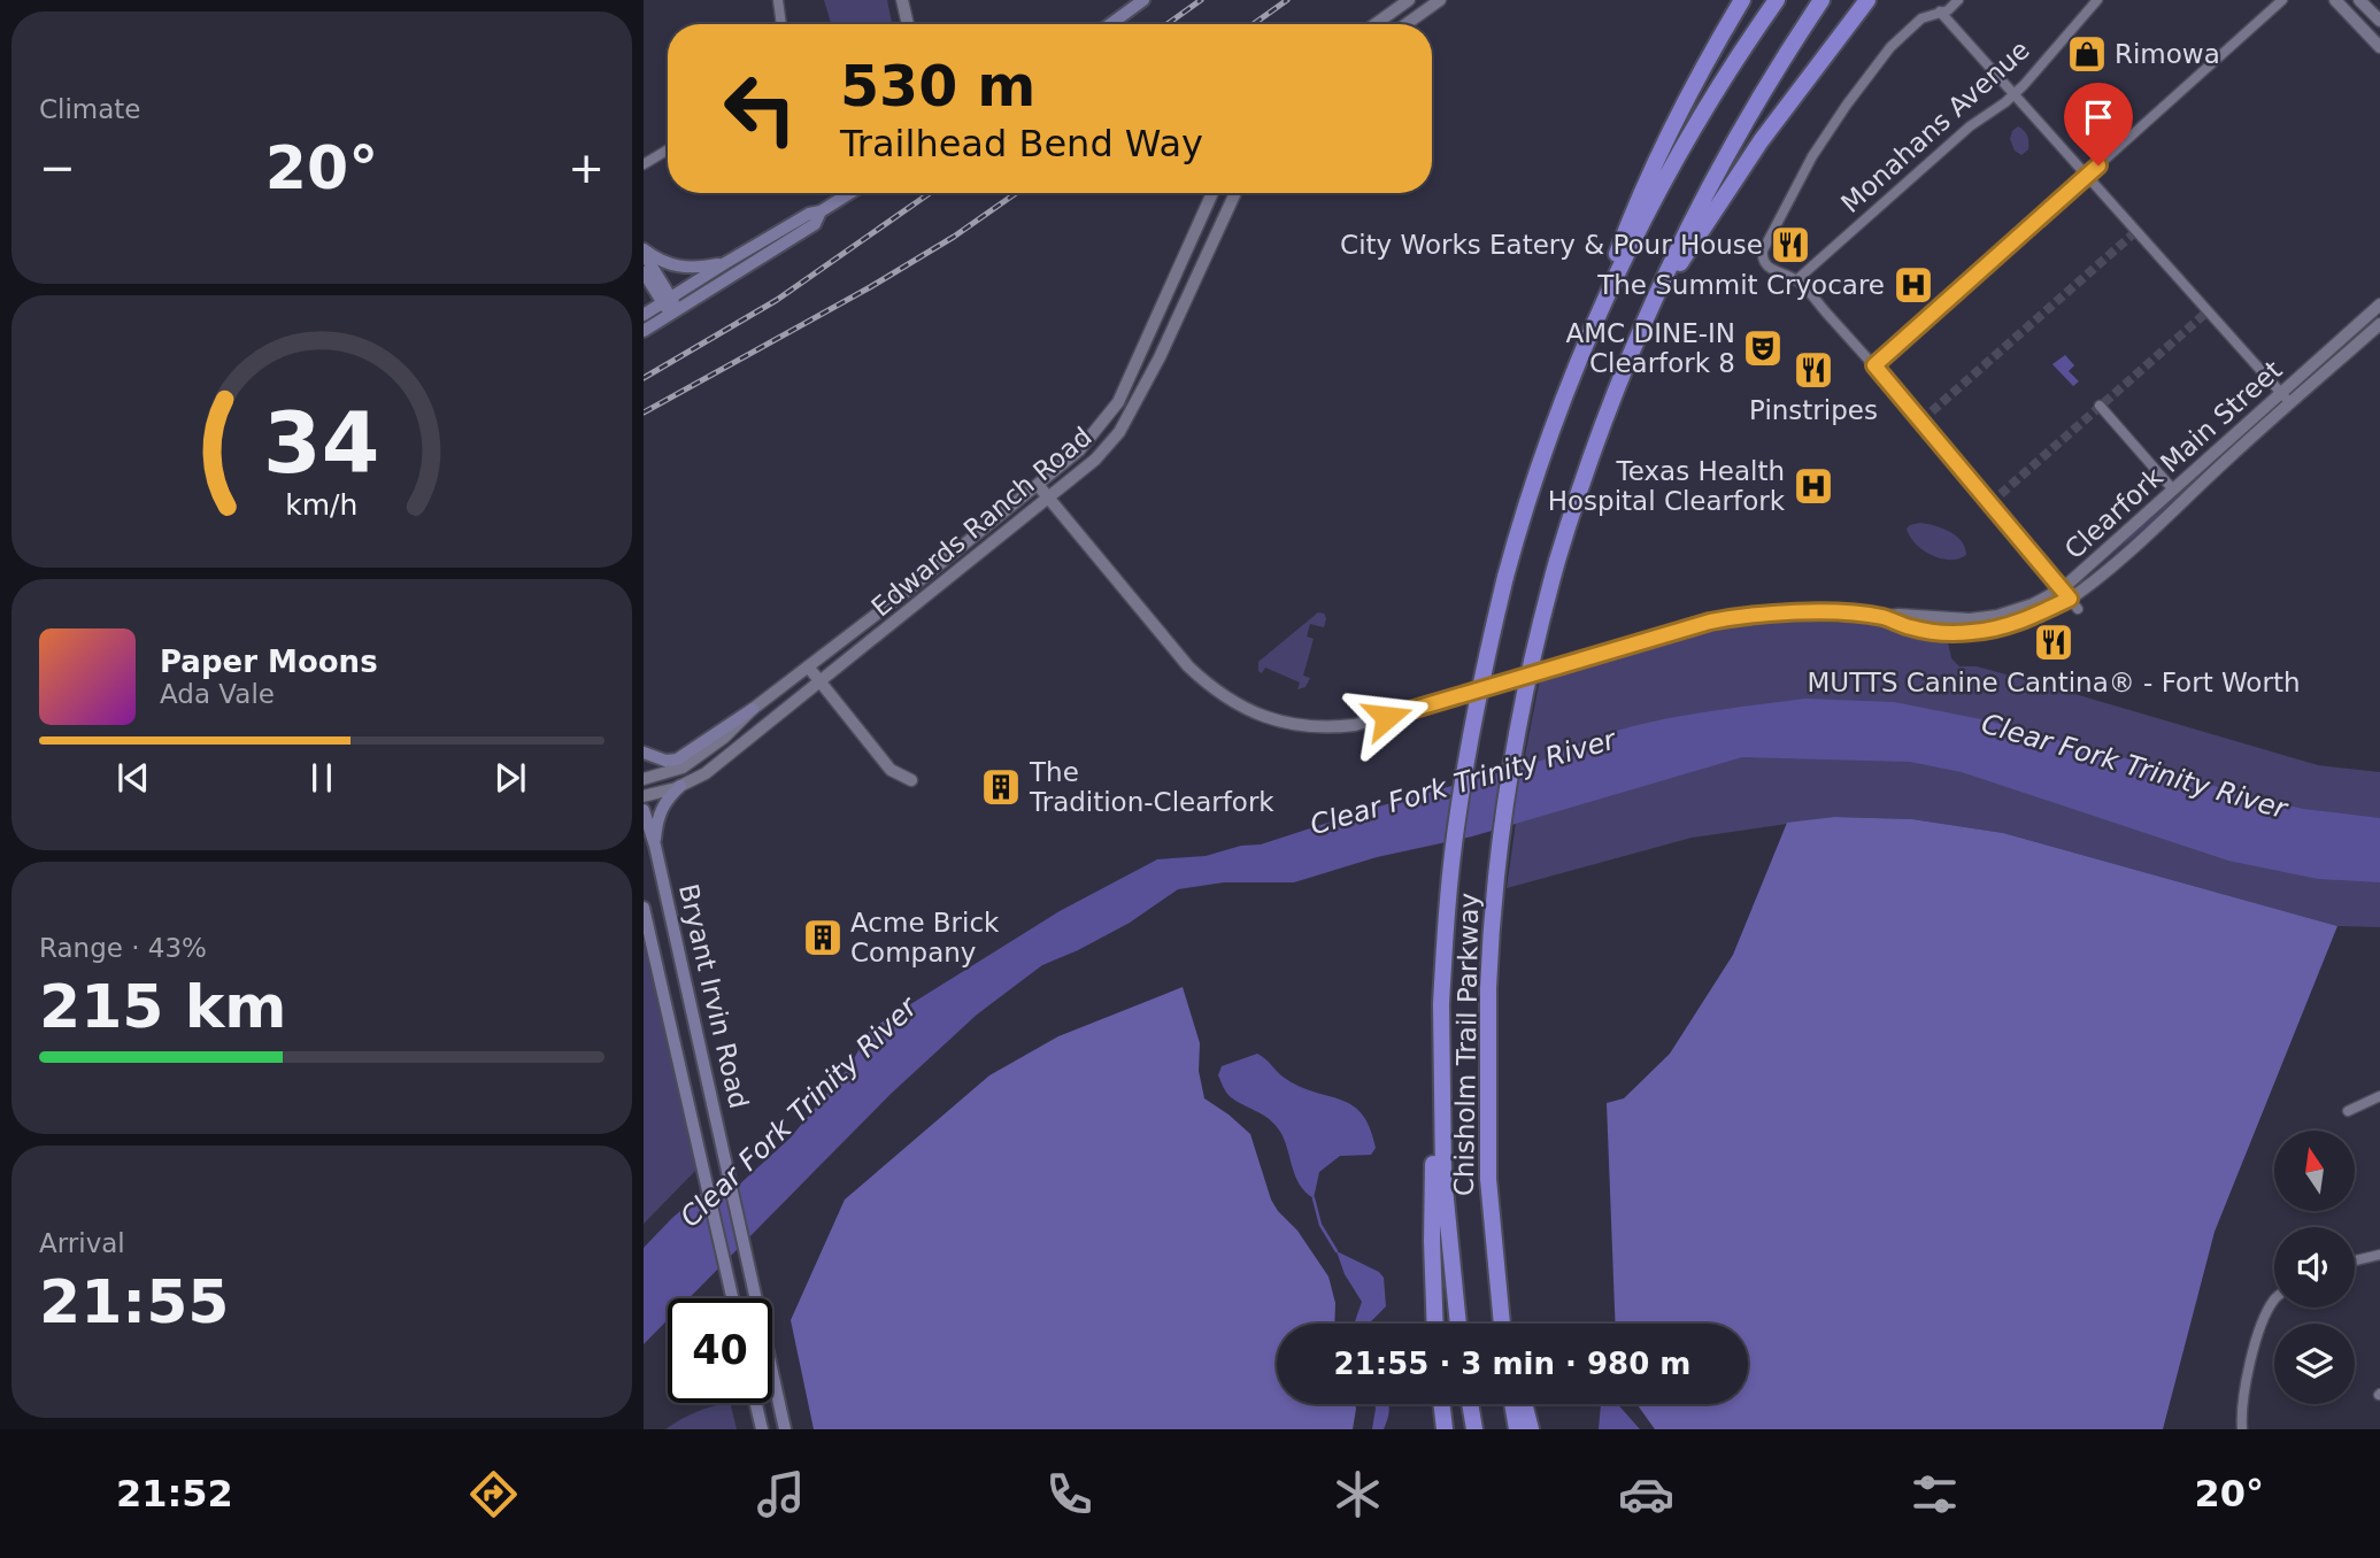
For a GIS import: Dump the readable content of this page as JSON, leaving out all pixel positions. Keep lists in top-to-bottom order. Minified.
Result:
{"streets":{"highway":["Chisholm Trail Parkway"],"main road":["Bryant Irvin Road"],"street":["Monahans Avenue","Clearfork Main Street","Edwards Ranch Road"]},"crossings":[["Clearfork Main Street","Edwards Ranch Road"]],"water":["Clear Fork Trinity River"],"places":{"shop":["Rimowa"],"restaurant":["City Works Eatery & Pour House","Pinstripes","MUTTS Canine Cantina® - Fort Worth"],"hospital":["The Summit Cryocare","Texas Health Hospital Clearfork"],"theatre":["AMC DINE-IN Clearfork 8"],"building":["The Tradition-Clearfork","Acme Brick Company"]},"north":"top","page":{"tile":["Climate",["Range · 43%","215 km"],["Arrival","21:55"]],"turn":["530 m","Trailhead Bend Way"],"heat":["−","20°","+"],"song":["Paper Moons","Ada Vale"],"limit":"40","trip":"21:55 · 3 min · 980 m","tabs":["21:52","20°"],"gauge":["34","km/h"]}}
